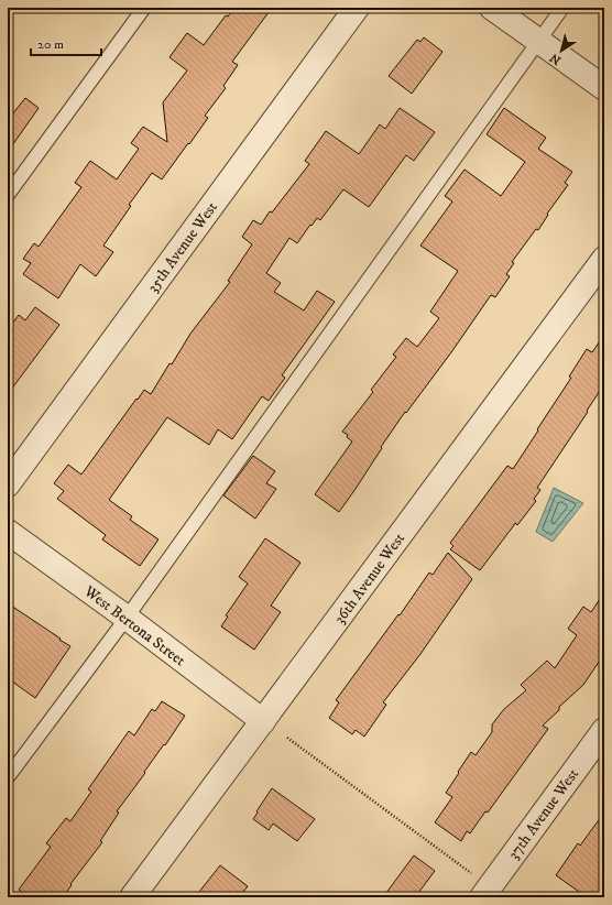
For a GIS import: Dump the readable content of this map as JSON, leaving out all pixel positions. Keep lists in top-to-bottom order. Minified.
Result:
{"streets":{"street":["35th Avenue West","36th Avenue West","West Bertona Street","37th Avenue West"]},"crossings":[["36th Avenue West","West Bertona Street"]],"scale_bar":"20 m","north":"bottom left"}
